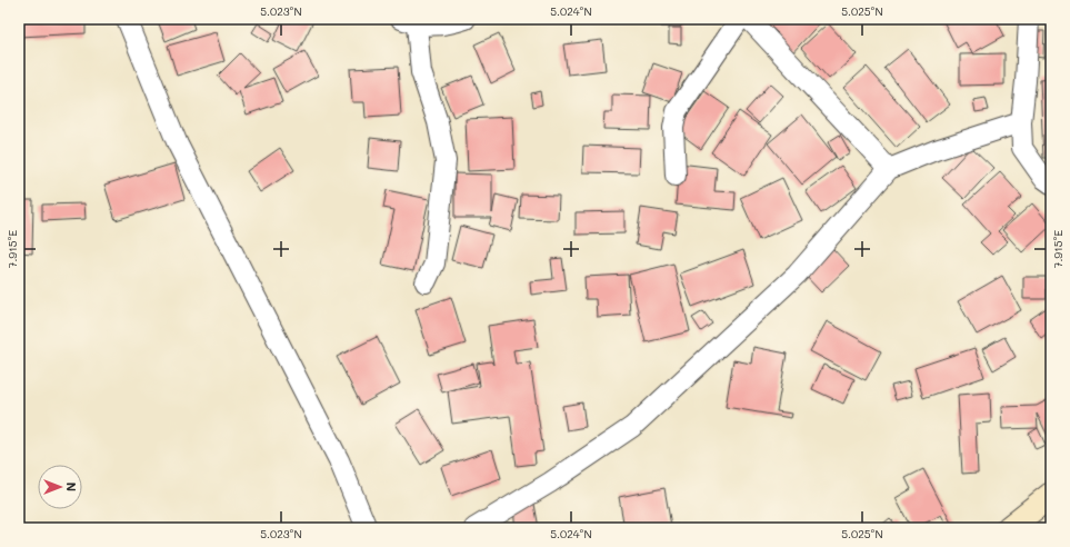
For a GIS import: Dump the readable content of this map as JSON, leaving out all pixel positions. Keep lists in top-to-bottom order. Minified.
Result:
{"north":"right","coordinates":["5.023°N","5.024°N","5.025°N","7.915°E"]}
